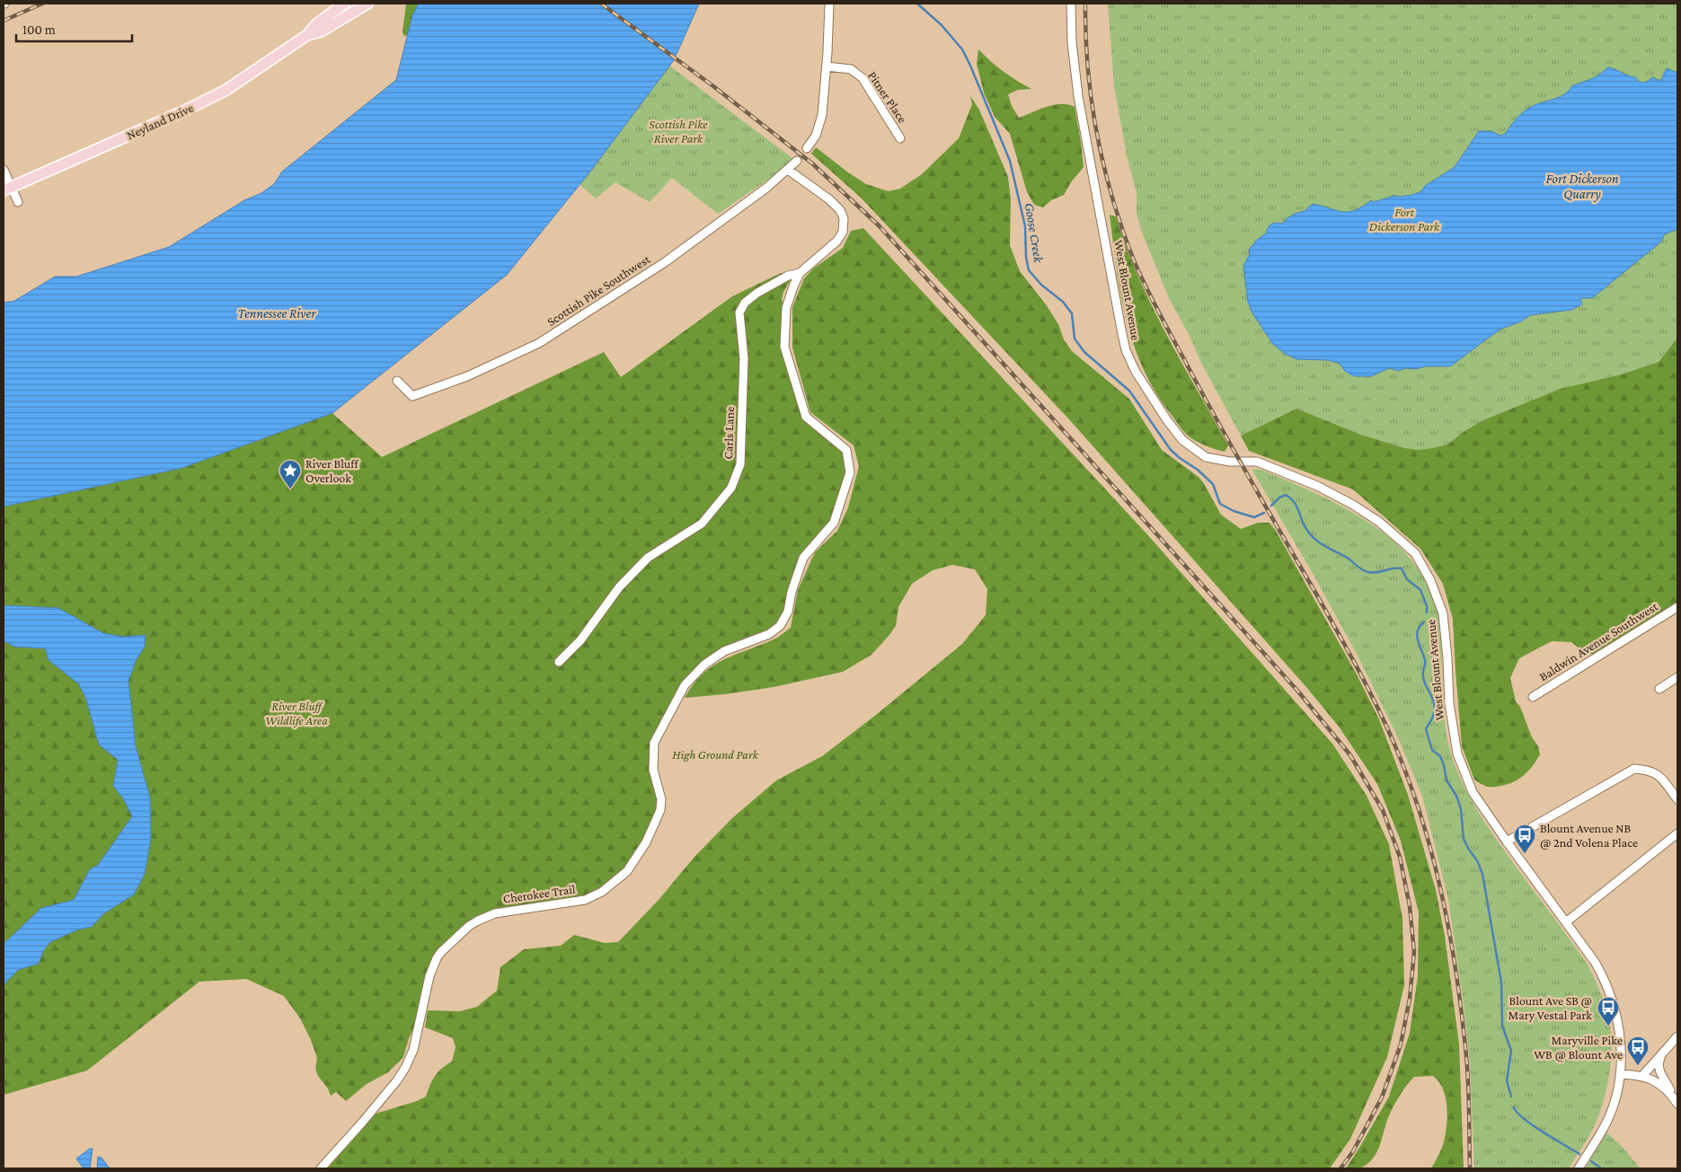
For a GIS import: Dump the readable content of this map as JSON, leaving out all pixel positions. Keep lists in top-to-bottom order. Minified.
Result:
{"streets":{"main road":["Neyland Drive"],"street":["Pitner Place","Scottish Pike Southwest","West Blount Avenue","Carls Lane","Baldwin Avenue Southwest","Cherokee Trail"]},"crossings":[["Scottish Pike Southwest","Cherokee Trail"],["Carls Lane","Cherokee Trail"]],"water":["Fort Dickerson Quarry","Goose Creek","Tennessee River"],"parks":["Scottish Pike River Park","Fort Dickerson Park","River Bluff Wildlife Area","High Ground Park"],"places":{"place":["River Bluff Overlook"],"bus stop":["Blount Avenue NB @ 2nd Volena Place","Blount Ave SB @ Mary Vestal Park","Maryville Pike WB @ Blount Ave"]},"scale_bar":"100 m"}
